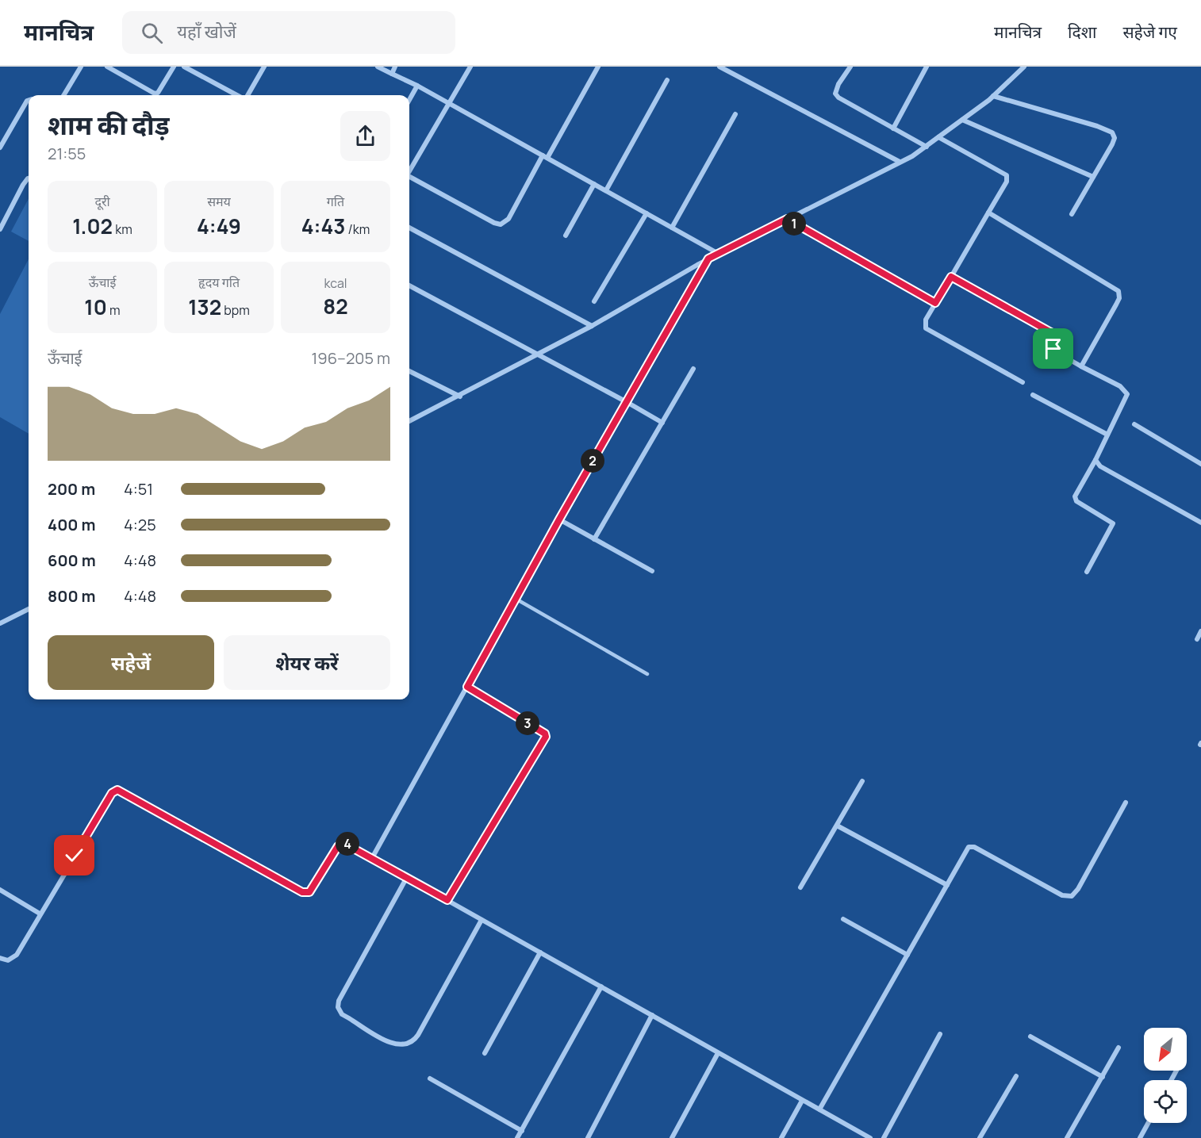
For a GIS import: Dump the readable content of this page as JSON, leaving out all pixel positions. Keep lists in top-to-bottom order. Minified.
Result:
{"north":"bottom left","page":{"header":"मानचित्र","search":"यहाँ खोजें","nav":["मानचित्र","दिशा","सहेजे गए"],"heading":["शाम की दौड़","21:55"],"stats":[["दूरी","1.02 km"],["समय","4:49"],["गति","4:43 /km"],["ऊँचाई","10 m"],["हृदय गति","132 bpm"],["kcal","82"]],"pins":["1","2","3","4"],"chart":["ऊँचाई","196–205 m"],"list":[{"name":"200 m","note":"4:51"},{"name":"400 m","note":"4:25"},{"name":"600 m","note":"4:48"},{"name":"800 m","note":"4:48"}],"buttons":["सहेजें","शेयर करें"]}}
